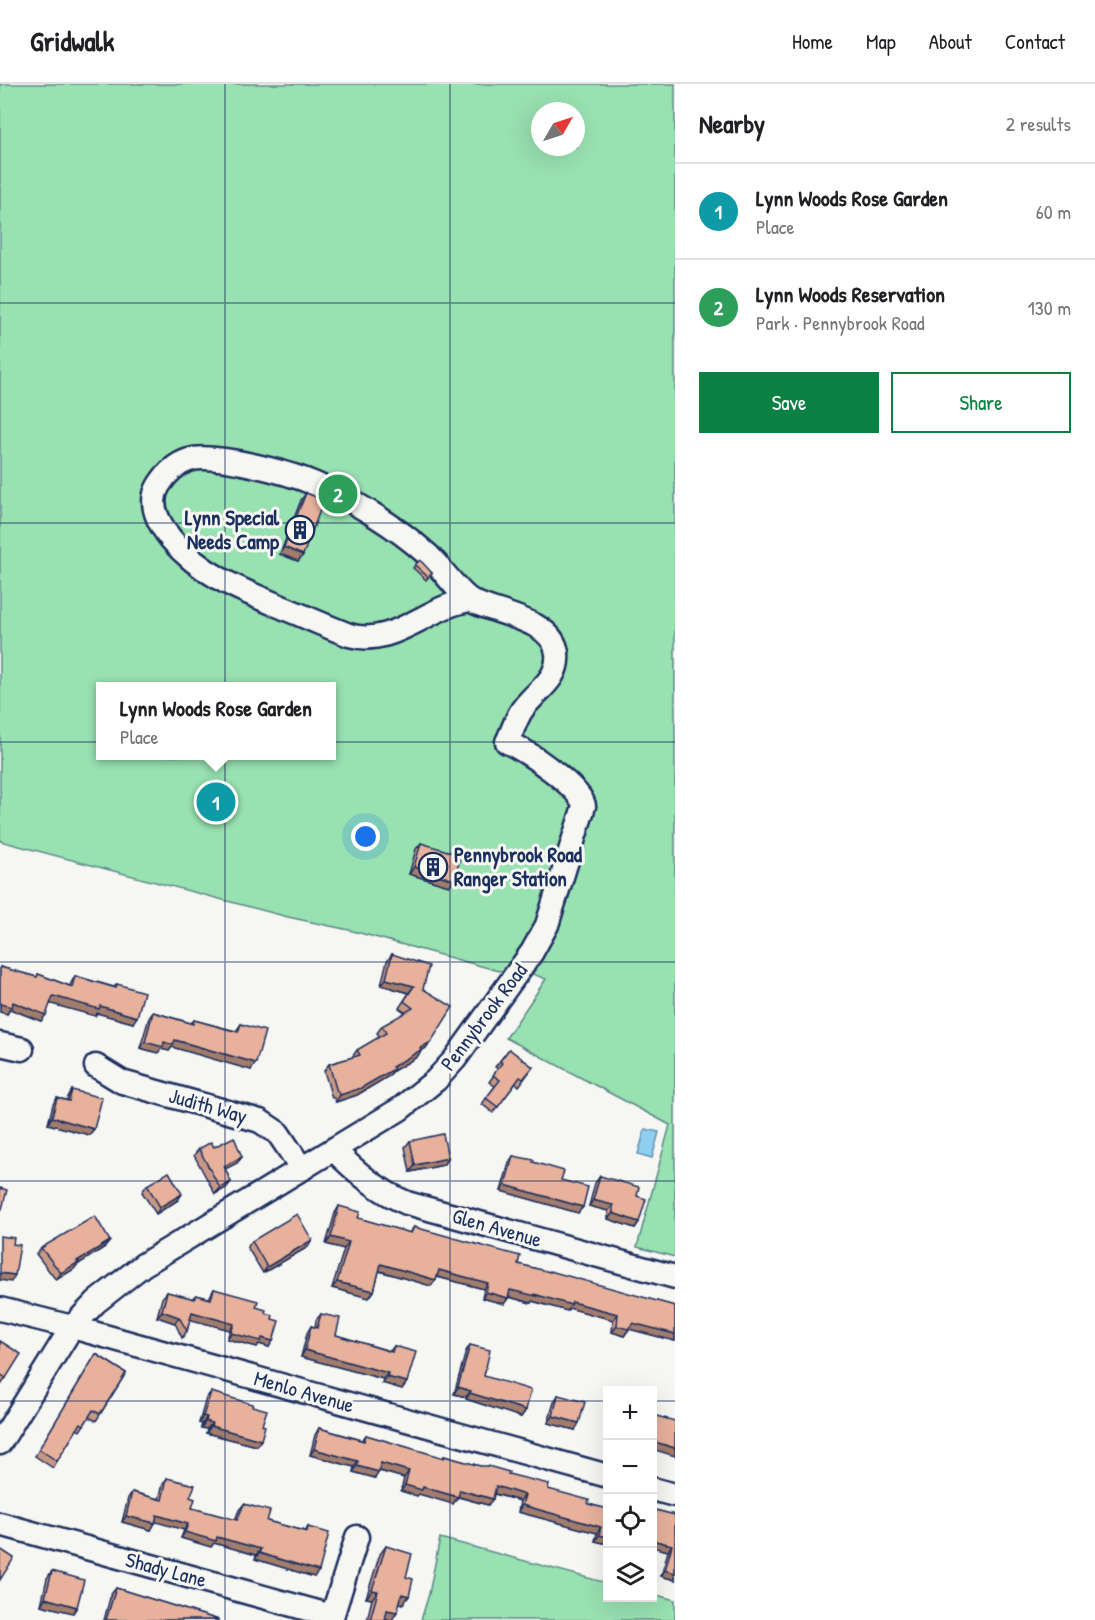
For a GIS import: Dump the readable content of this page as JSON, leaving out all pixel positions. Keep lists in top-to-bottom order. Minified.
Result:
{"streets":{"street":["Pennybrook Road","Judith Way","Glen Avenue","Menlo Avenue","Shady Lane"]},"crossings":[["Pennybrook Road","Judith Way"],["Pennybrook Road","Glen Avenue"],["Pennybrook Road","Menlo Avenue"]],"places":{"building":["Lynn Special Needs Camp","Pennybrook Road Ranger Station"]},"north":"top right","page":{"header":"Gridwalk","nav":["Home","Map","About","Contact"],"heading":["Nearby","2 results"],"list":[{"mark":"1","name":"Lynn Woods Rose Garden","note":"Place","value":"60 m"},{"mark":"2","name":"Lynn Woods Reservation","note":"Park · Pennybrook Road","value":"130 m"}],"buttons":["Save","Share"],"pins":["2","1"],"popup":["Lynn Woods Rose Garden","Place"],"map_buttons":["+","−"]}}
